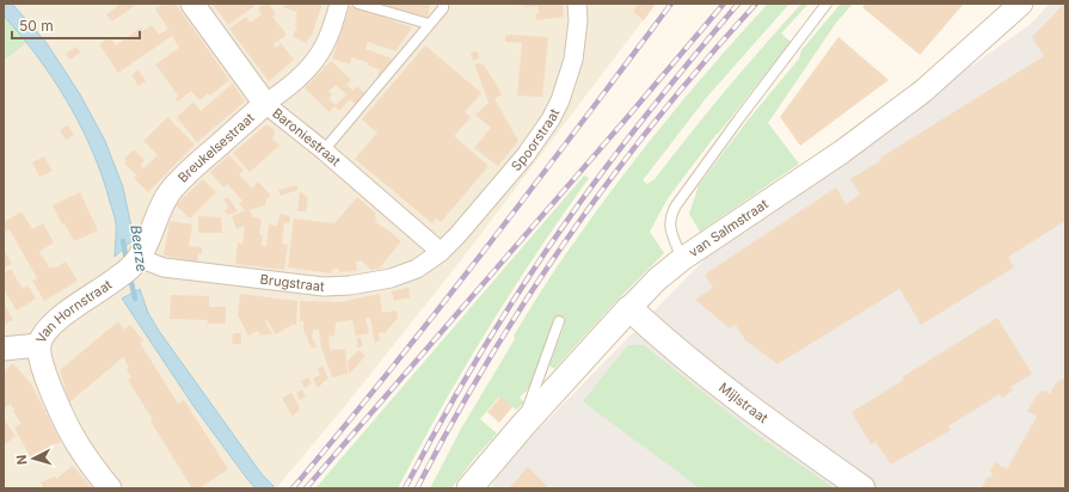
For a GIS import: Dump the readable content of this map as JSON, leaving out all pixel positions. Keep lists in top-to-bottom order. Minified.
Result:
{"streets":{"main road":["van Salmstraat","Mijlstraat"],"street":["Baroniestraat","Spoorstraat","Breukelsestraat","Brugstraat","Van Hornstraat"]},"crossings":[["Baroniestraat","Spoorstraat"],["Baroniestraat","Breukelsestraat"],["Baroniestraat","Brugstraat"],["Spoorstraat","Brugstraat"],["Breukelsestraat","Brugstraat"],["Breukelsestraat","Van Hornstraat"],["van Salmstraat","Mijlstraat"],["Brugstraat","Van Hornstraat"]],"water":["Beerze"],"scale_bar":"50 m","north":"left"}
